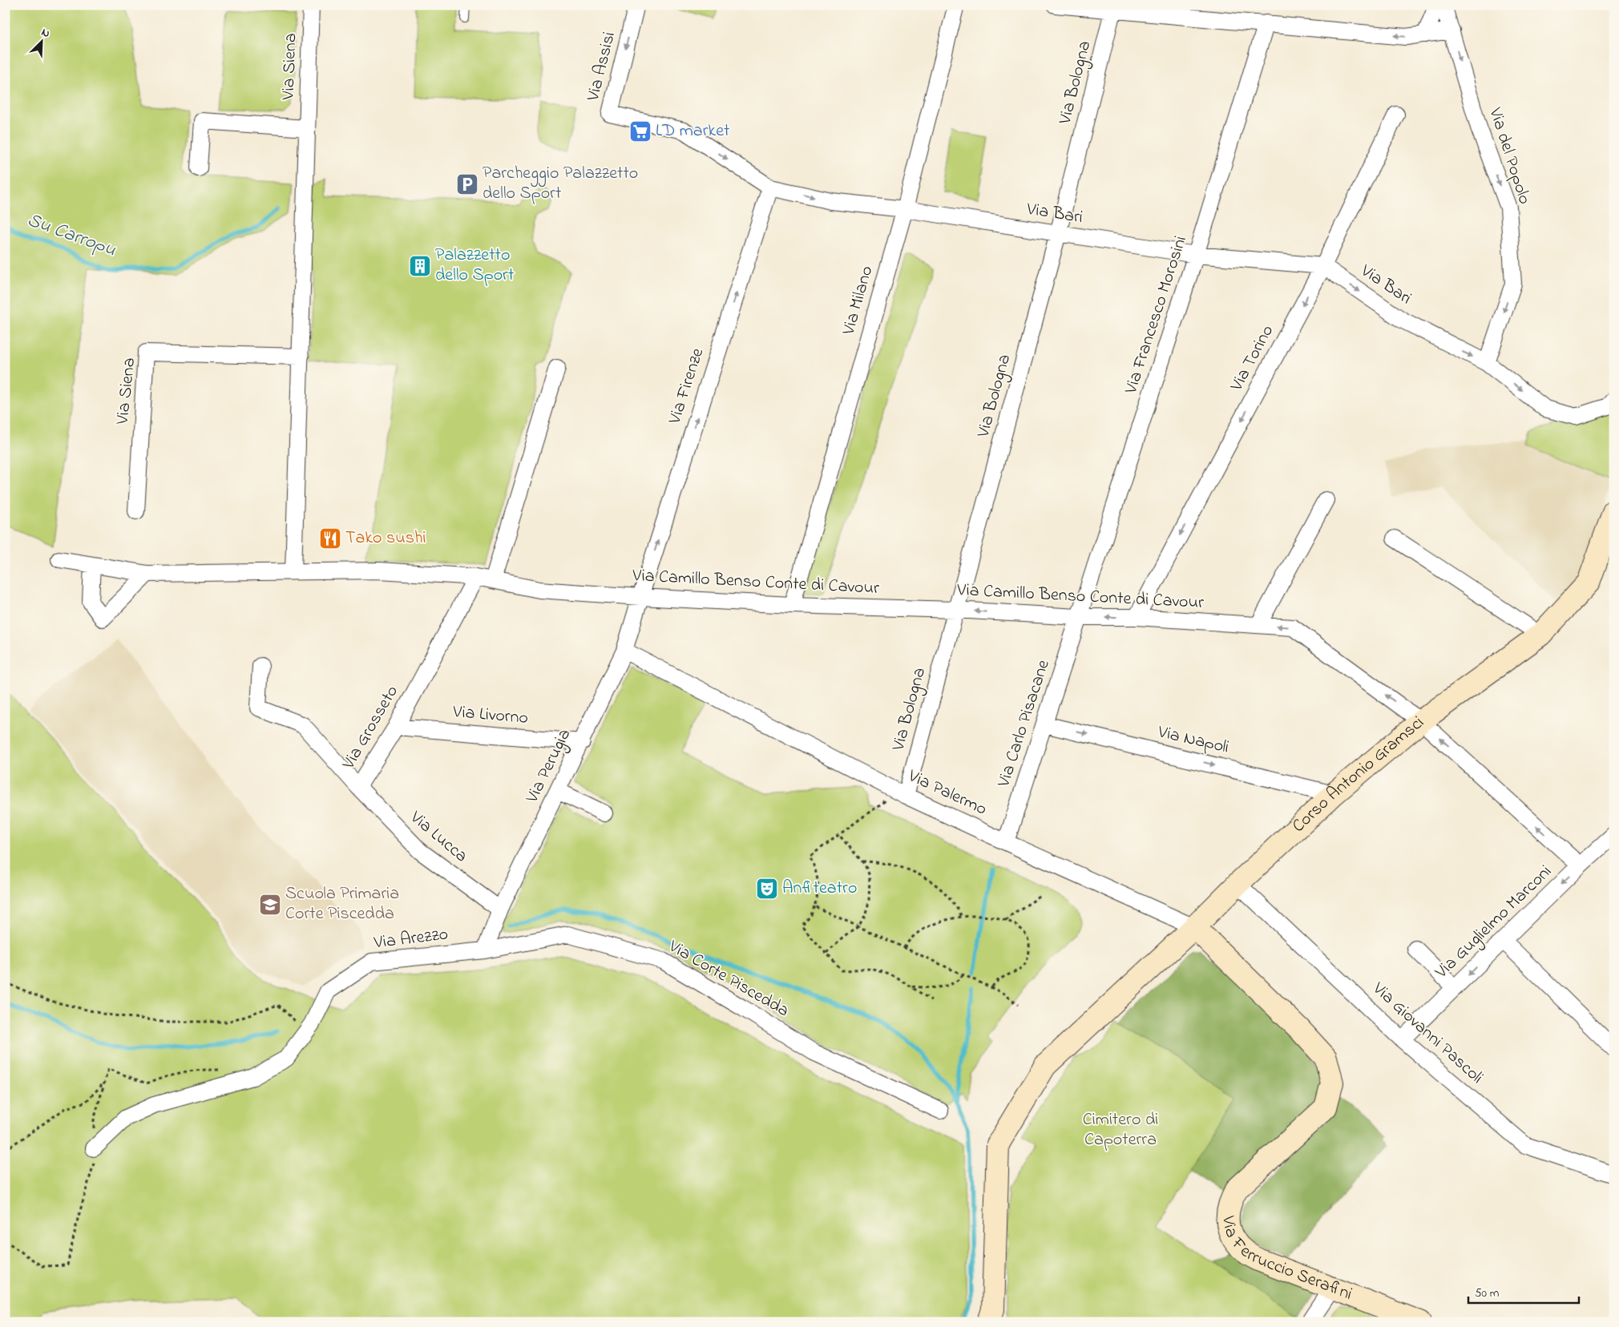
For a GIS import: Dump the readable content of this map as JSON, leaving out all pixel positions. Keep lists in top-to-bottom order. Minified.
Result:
{"streets":{"street":["Via Siena","Via Assisi","Via Bologna","Via del Popolo","Via Bari","Via Milano","Via Francesco Morosini","Via Torino","Via Firenze","Via Camillo Benso Conte di Cavour","Via Livorno","Via Carlo Pisacane","Via Grosseto","Via Napoli","Via Perugia","Corso Antonio Gramsci","Via Palermo","Via Lucca","Via Guglielmo Marconi","Via Arezzo","Via Corte Piscedda","Via Giovanni Pascoli","Via Ferruccio Serafini"]},"crossings":[["Via Siena","Via Camillo Benso Conte di Cavour"],["Via Assisi","Via Bari"],["Via Bologna","Via Bari"],["Via Bologna","Via Camillo Benso Conte di Cavour"],["Via Bologna","Via Palermo"],["Via del Popolo","Via Bari"],["Via Bari","Via Milano"],["Via Bari","Via Francesco Morosini"],["Via Bari","Via Torino"],["Via Bari","Via Firenze"],["Via Milano","Via Camillo Benso Conte di Cavour"],["Via Francesco Morosini","Via Camillo Benso Conte di Cavour"],["Via Francesco Morosini","Via Carlo Pisacane"],["Via Torino","Via Camillo Benso Conte di Cavour"],["Via Firenze","Via Camillo Benso Conte di Cavour"],["Via Firenze","Via Perugia"],["Via Camillo Benso Conte di Cavour","Via Carlo Pisacane"],["Via Camillo Benso Conte di Cavour","Via Grosseto"],["Via Camillo Benso Conte di Cavour","Via Perugia"],["Via Camillo Benso Conte di Cavour","Corso Antonio Gramsci"],["Via Camillo Benso Conte di Cavour","Via Guglielmo Marconi"],["Via Livorno","Via Grosseto"],["Via Livorno","Via Perugia"],["Via Carlo Pisacane","Via Napoli"],["Via Carlo Pisacane","Via Palermo"],["Via Grosseto","Via Lucca"],["Via Napoli","Corso Antonio Gramsci"],["Via Perugia","Via Palermo"],["Via Perugia","Via Lucca"],["Via Perugia","Via Arezzo"],["Via Perugia","Via Corte Piscedda"],["Corso Antonio Gramsci","Via Palermo"],["Corso Antonio Gramsci","Via Giovanni Pascoli"],["Corso Antonio Gramsci","Via Ferruccio Serafini"],["Via Palermo","Via Ferruccio Serafini"],["Via Guglielmo Marconi","Via Giovanni Pascoli"],["Via Arezzo","Via Corte Piscedda"]],"one_way":["Via Assisi","Via del Popolo","Via Bari","Via Firenze","Via Napoli","Via Guglielmo Marconi"],"water":["Su Carropu"],"parks":["Cimitero di Capoterra"],"places":{"supermarket":["LD market"],"parking":["Parcheggio Palazzetto dello Sport"],"building":["Palazzetto dello Sport"],"restaurant":["Tako sushi"],"theatre":["Anfiteatro"],"school or university":["Scuola Primaria Corte Piscedda"]},"scale_bar":"50 m","north":"top right"}
